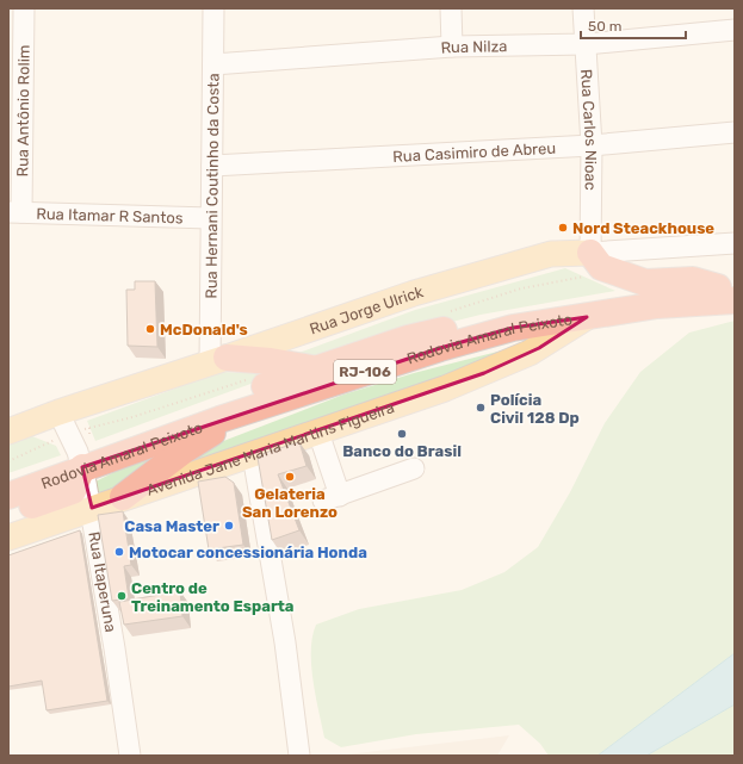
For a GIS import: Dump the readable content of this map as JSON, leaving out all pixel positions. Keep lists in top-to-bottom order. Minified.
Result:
{"streets":{"highway":["Rodovia Amaral Peixoto","RJ-106"],"main road":["Rua Jorge Ulrick","Avenida Jane Maria Martins Figueira"],"street":["Rua Nilza","Rua Antônio Rolim","Rua Carlos Nioac","Rua Casimiro de Abreu","Rua Hernani Coutinho da Costa","Rua Itamar R Santos","Rua Itaperuna"]},"crossings":[["Rua Nilza","Rua Carlos Nioac"],["Rua Nilza","Rua Hernani Coutinho da Costa"],["Rua Antônio Rolim","Rua Itamar R Santos"],["Rua Carlos Nioac","Rua Casimiro de Abreu"],["Rua Carlos Nioac","Rua Jorge Ulrick"],["Rua Casimiro de Abreu","Rua Hernani Coutinho da Costa"],["Rua Hernani Coutinho da Costa","Rua Itamar R Santos"],["Rua Hernani Coutinho da Costa","Rua Jorge Ulrick"],["Rua Jorge Ulrick","Rua Itaperuna"],["Rodovia Amaral Peixoto","Avenida Jane Maria Martins Figueira"],["Rodovia Amaral Peixoto","Rua Itaperuna"],["Avenida Jane Maria Martins Figueira","Rua Itaperuna"]],"places":["Nord Steackhouse","McDonald's","Polícia Civil 128 Dp","Banco do Brasil","Gelateria San Lorenzo","Casa Master","Motocar concessionária Honda","Centro de Treinamento Esparta"],"scale_bar":"50 m"}
